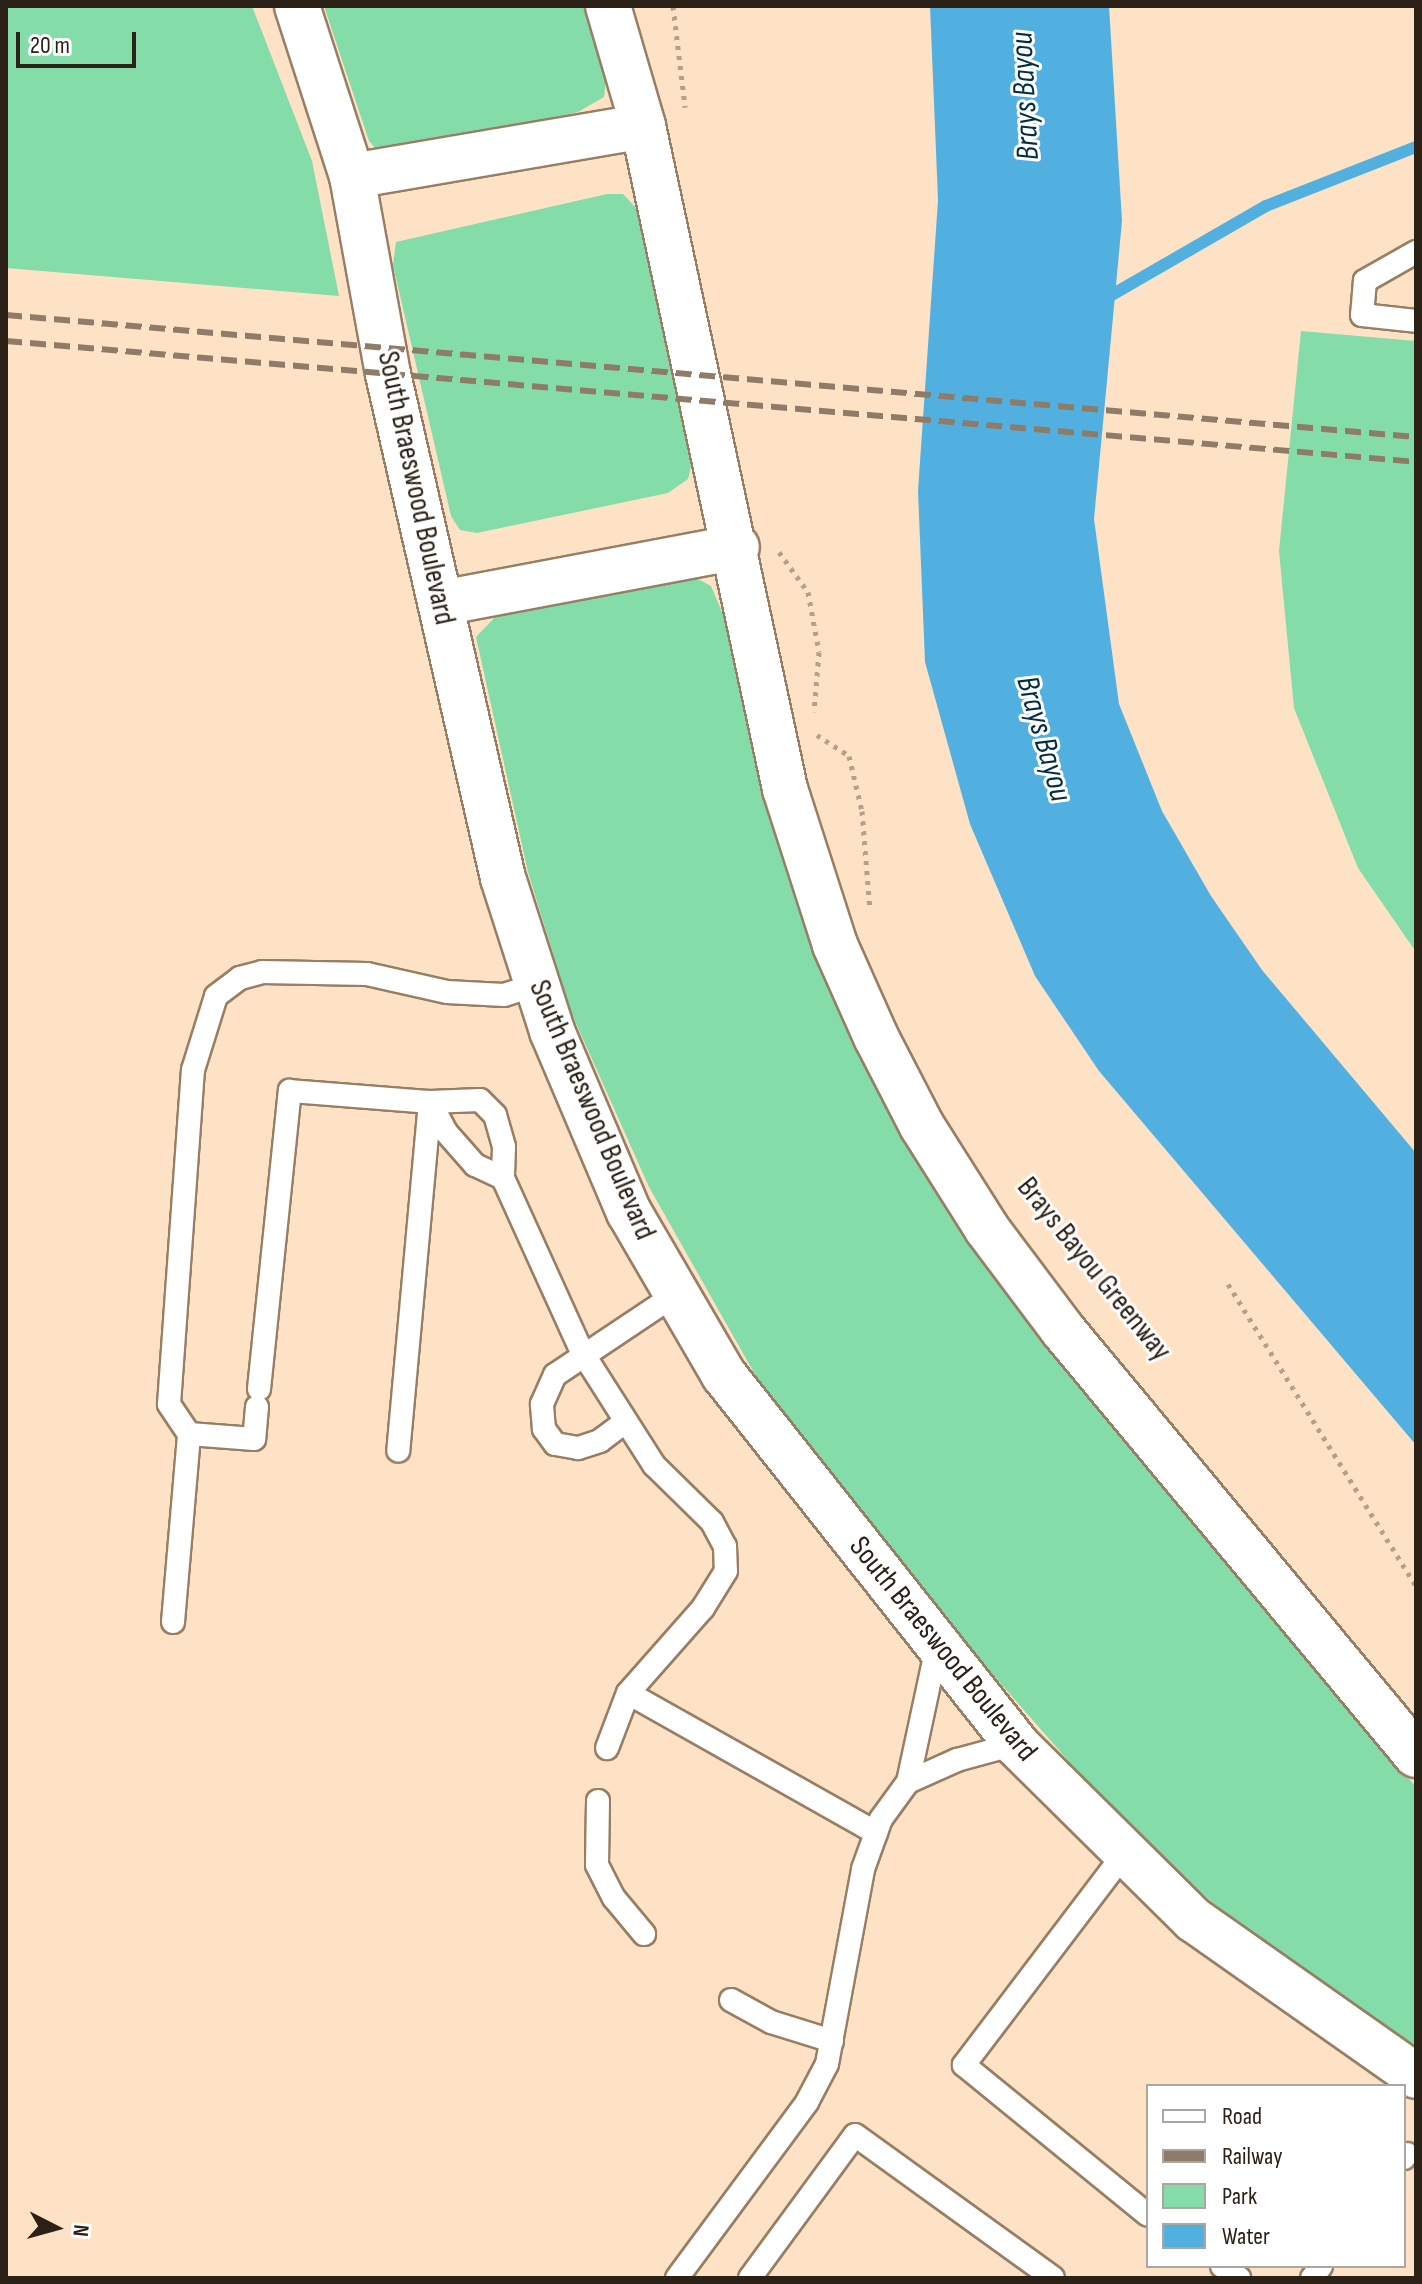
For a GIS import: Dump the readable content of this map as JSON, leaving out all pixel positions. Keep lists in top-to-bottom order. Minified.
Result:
{"streets":{"main road":["South Braeswood Boulevard"]},"water":["Brays Bayou"],"legend":["Road","Railway","Park","Water"],"scale_bar":"20 m","north":"right"}
